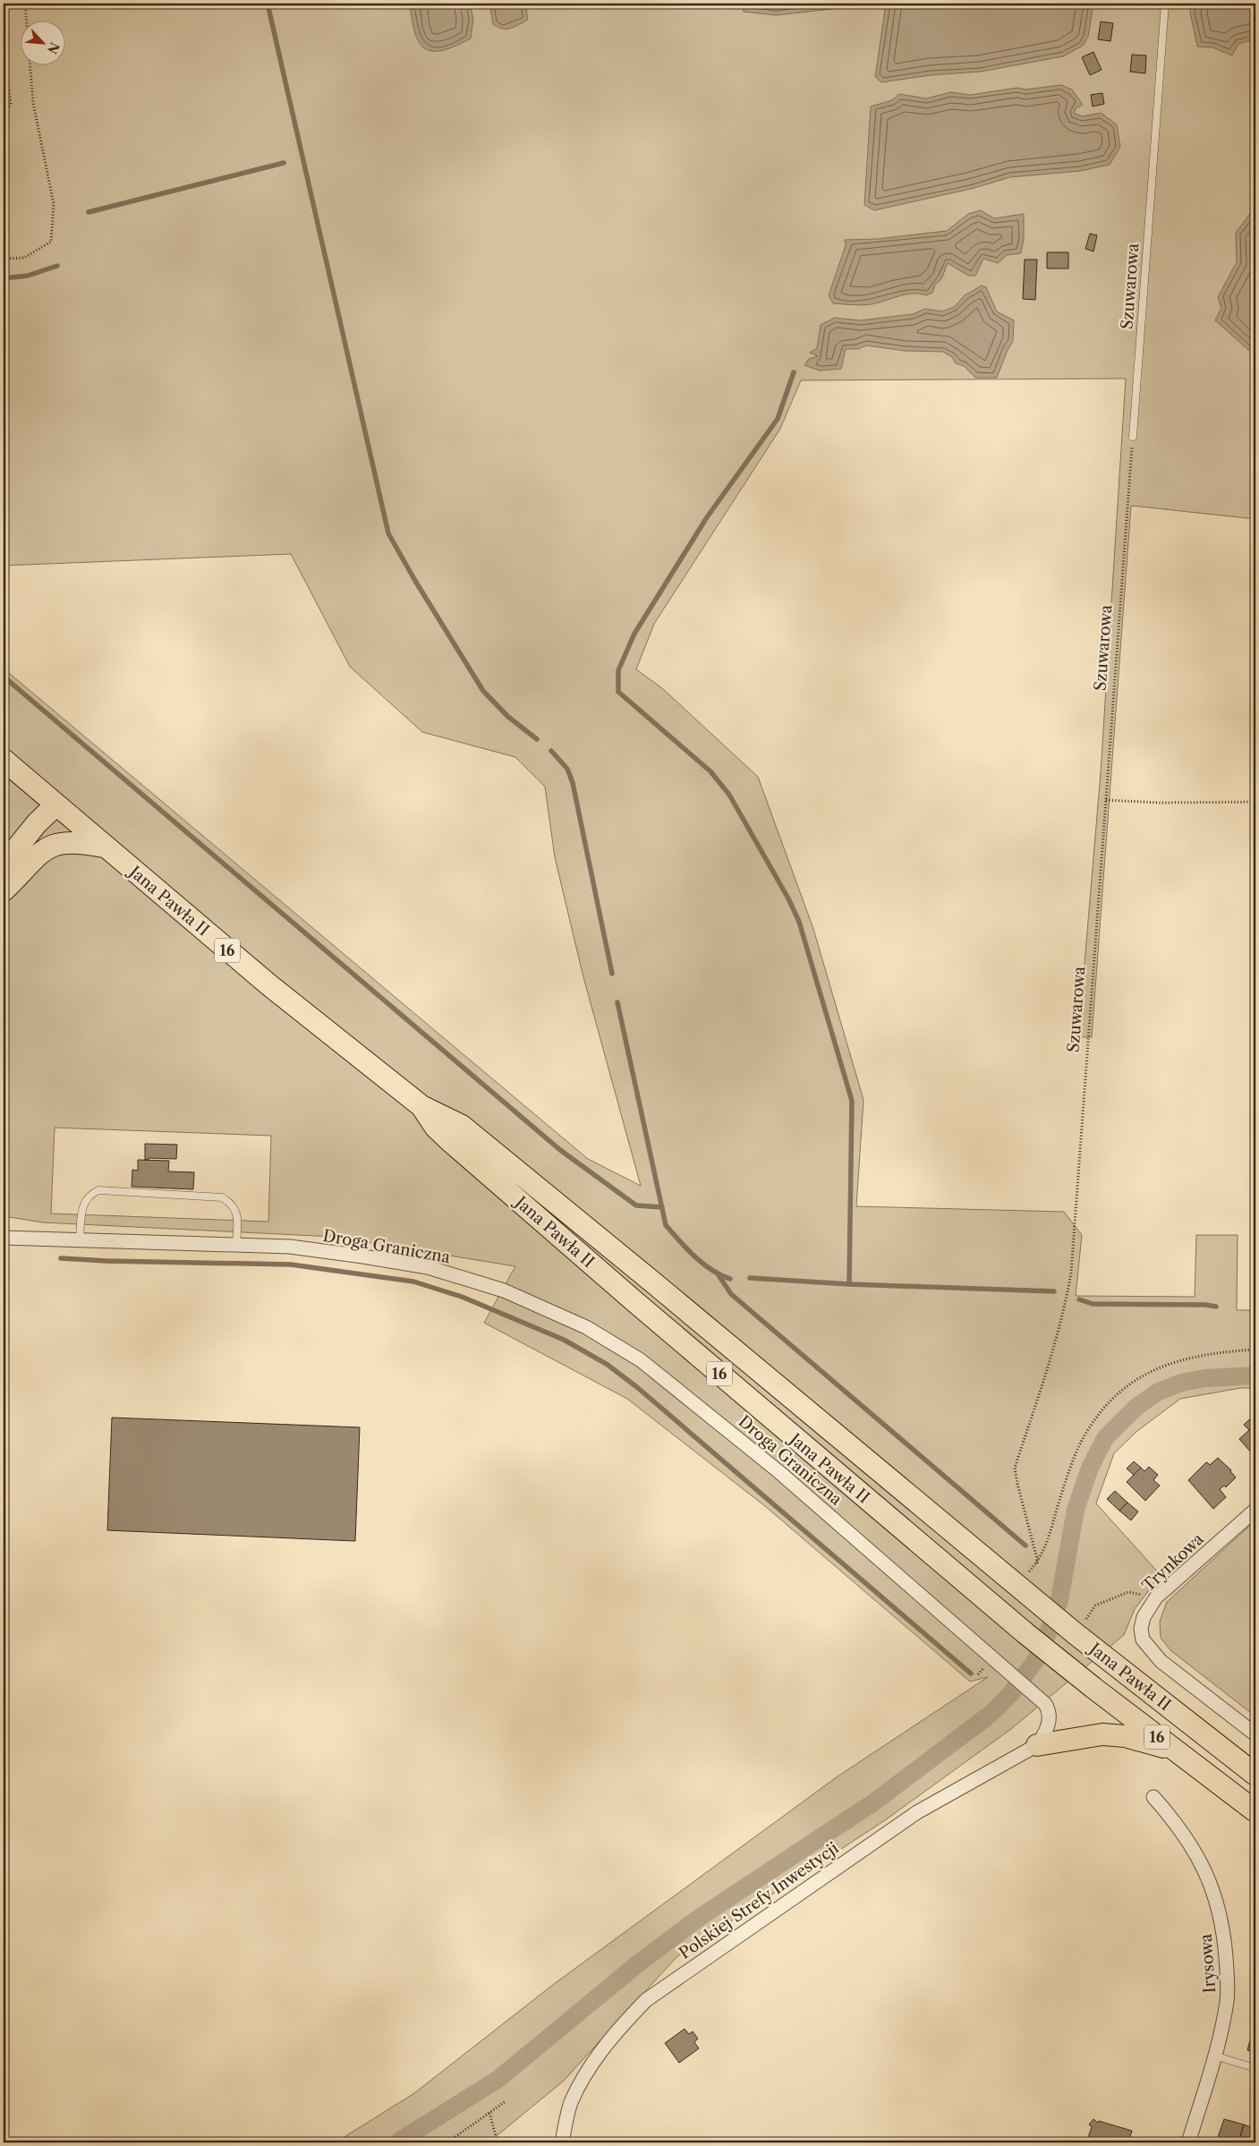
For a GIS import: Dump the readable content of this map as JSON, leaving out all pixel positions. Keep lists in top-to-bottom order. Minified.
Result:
{"streets":{"main road":["Jana Pawła II","16"],"street":["Droga Graniczna","Trynkowa","Polskiej Strefy Inwestycji","Irysowa"],"lane":["Szuwarowa"]},"crossings":[["Droga Graniczna","Polskiej Strefy Inwestycji"]],"north":"bottom right"}
